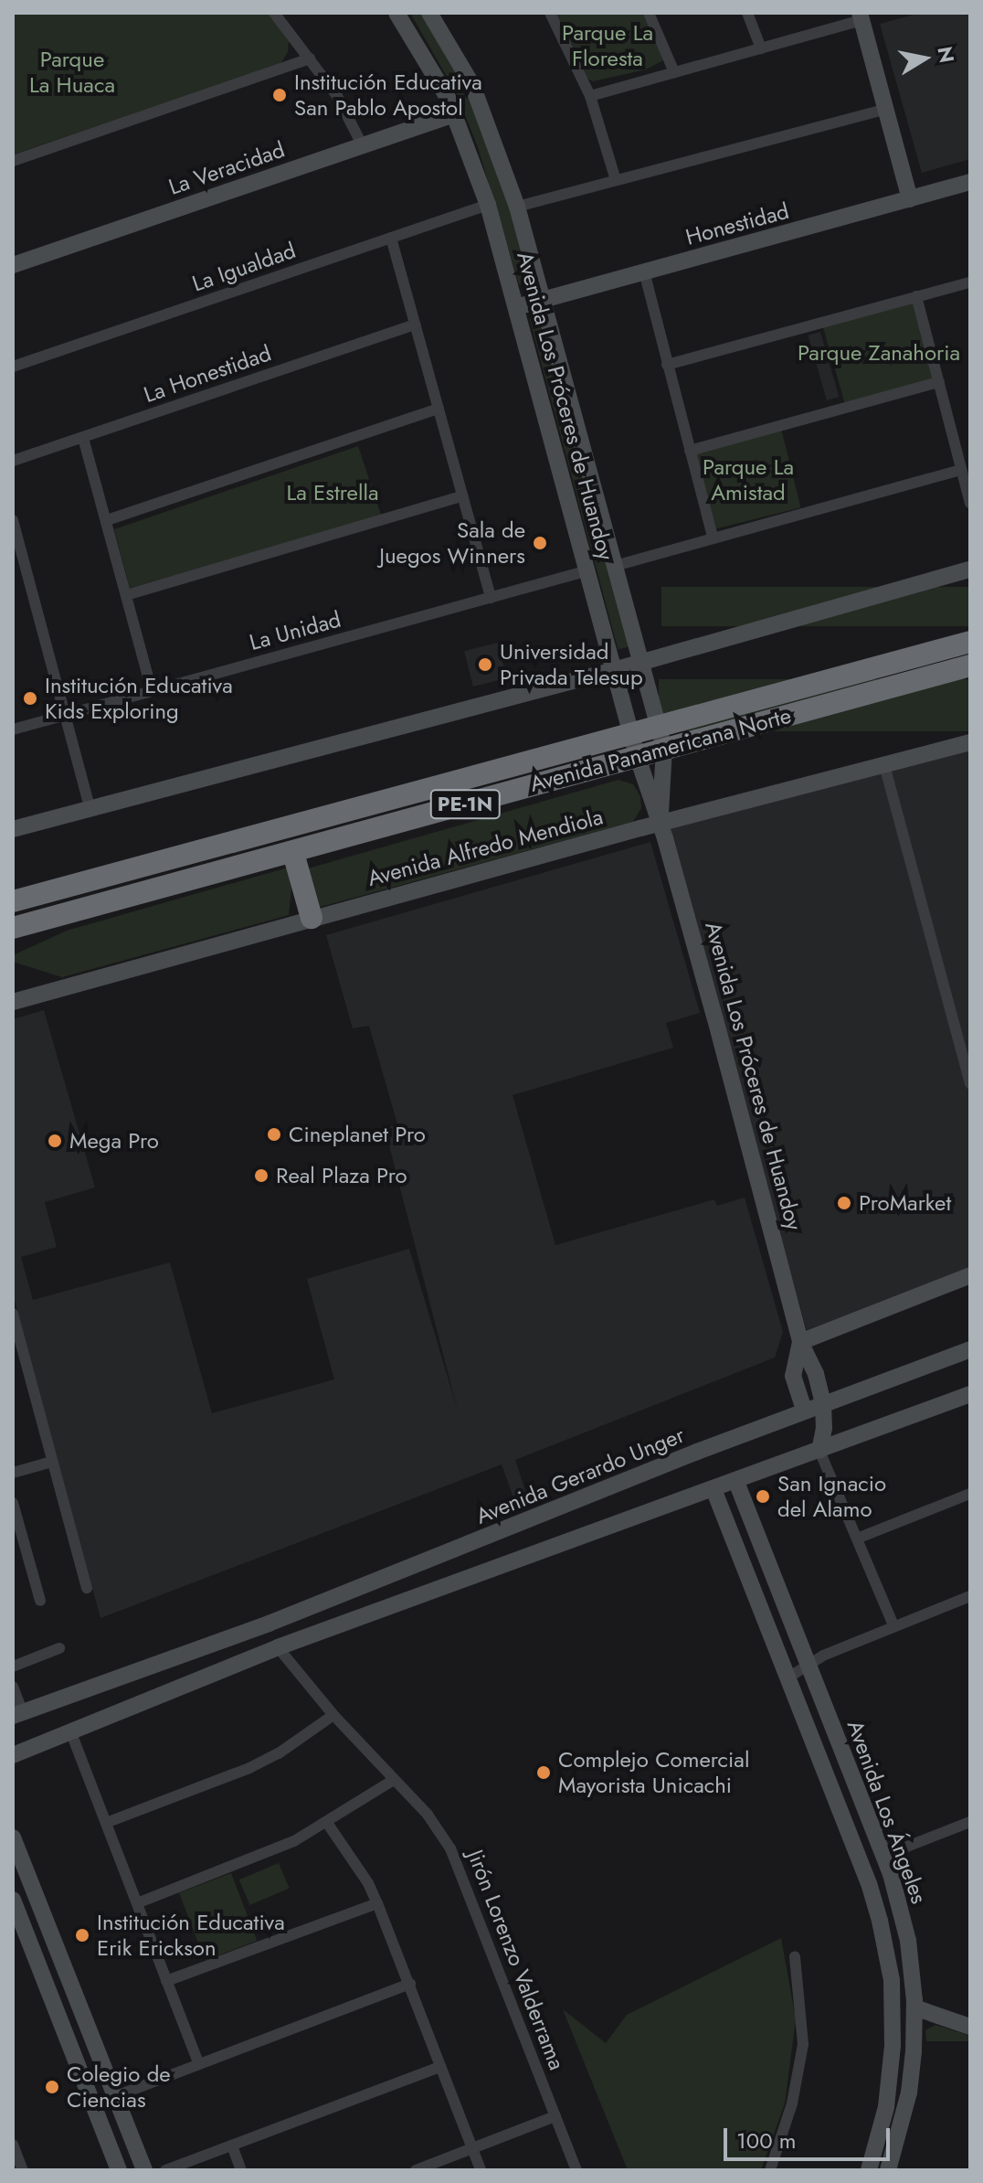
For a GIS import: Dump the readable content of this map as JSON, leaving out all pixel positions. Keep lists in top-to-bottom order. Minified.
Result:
{"streets":{"highway":["Avenida Panamericana Norte","PE-1N"],"main road":["La Veracidad","Honestidad","Avenida Los Próceres de Huandoy","Avenida Alfredo Mendiola","Avenida Gerardo Unger","Avenida Los Ángeles"],"street":["La Igualdad","La Honestidad","La Unidad","Jirón Lorenzo Valderrama"]},"crossings":[["La Veracidad","Avenida Los Próceres de Huandoy"],["Honestidad","Avenida Los Próceres de Huandoy"],["La Igualdad","Avenida Los Próceres de Huandoy"],["Avenida Los Próceres de Huandoy","La Unidad"],["Avenida Los Próceres de Huandoy","Avenida Panamericana Norte"],["Avenida Los Próceres de Huandoy","Avenida Alfredo Mendiola"],["Avenida Los Próceres de Huandoy","Avenida Gerardo Unger"],["Avenida Gerardo Unger","Avenida Los Ángeles"],["Avenida Gerardo Unger","Jirón Lorenzo Valderrama"]],"parks":["Parque La Floresta","Parque La Huaca","Parque Zanahoria","Parque La Amistad","La Estrella"],"places":["Institución Educativa San Pablo Apostol","Sala de Juegos Winners","Universidad Privada Telesup","Institución Educativa Kids Exploring","Cineplanet Pro","Mega Pro","Real Plaza Pro","ProMarket","San Ignacio del Alamo","Complejo Comercial Mayorista Unicachi","Institución Educativa Erik Erickson","Colegio de Ciencias"],"scale_bar":"100 m","north":"right"}
